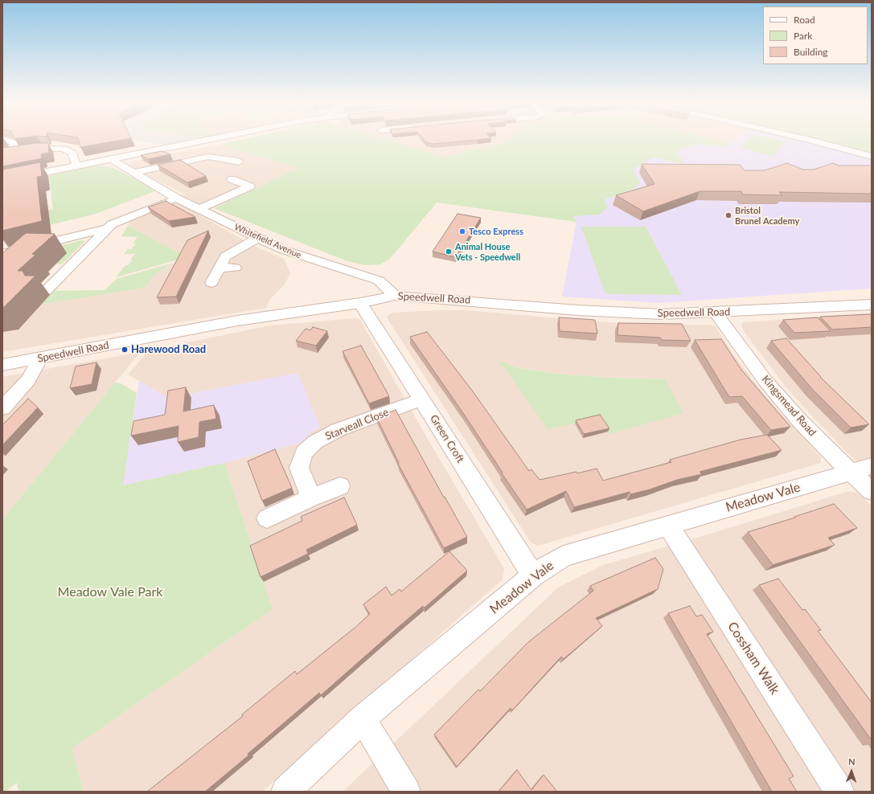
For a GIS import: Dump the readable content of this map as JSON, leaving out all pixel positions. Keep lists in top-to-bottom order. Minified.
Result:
{"streets":{"street":["Whitefield Avenue","Speedwell Road","Kingsmead Road","Starveall Close","Green Croft","Meadow Vale","Cossham Walk"]},"crossings":[["Whitefield Avenue","Speedwell Road"],["Speedwell Road","Kingsmead Road"],["Speedwell Road","Green Croft"],["Kingsmead Road","Meadow Vale"],["Starveall Close","Green Croft"],["Green Croft","Meadow Vale"],["Meadow Vale","Cossham Walk"]],"parks":["Meadow Vale Park"],"places":["Bristol Brunel Academy","Tesco Express","Animal House Vets - Speedwell","Harewood Road"],"legend":["Road","Park","Building"],"north":"top"}
